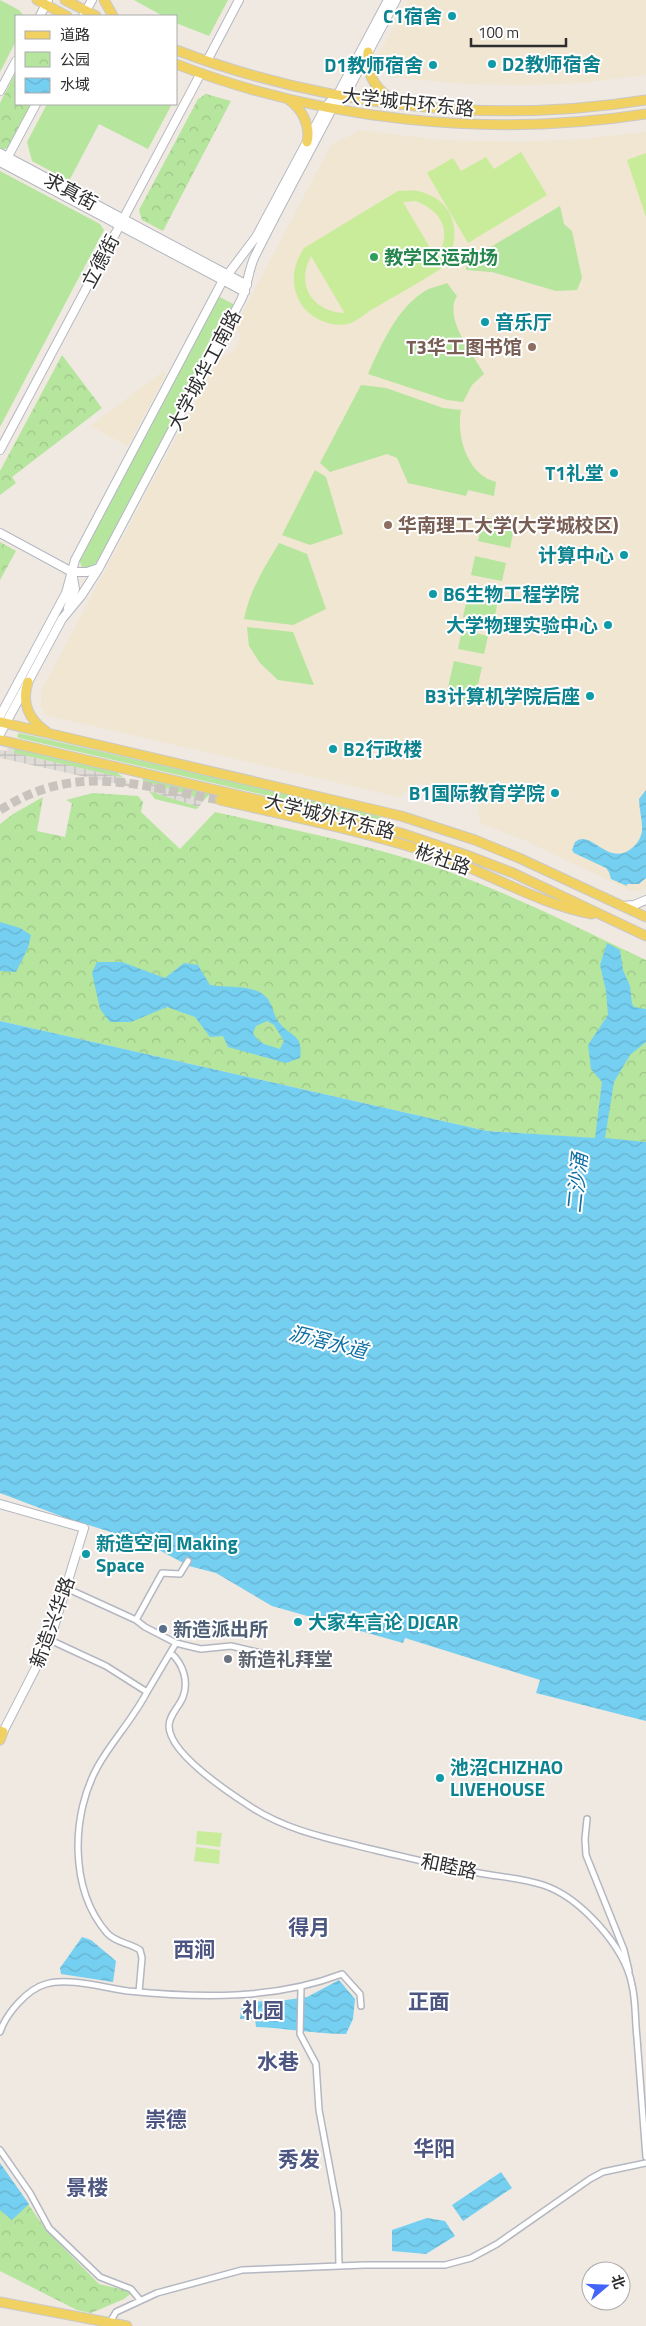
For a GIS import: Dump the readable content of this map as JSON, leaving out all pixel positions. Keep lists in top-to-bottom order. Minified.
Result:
{"streets":{"main road":["大学城中环东路","求真街","立德街","大学城华工南路","大学城外环东路","彬社路","新造兴华路"],"street":["和睦路"]},"crossings":[["大学城中环东路","立德街"],["大学城中环东路","大学城华工南路"],["求真街","立德街"],["求真街","大学城华工南路"],["大学城华工南路","大学城外环东路"],["大学城外环东路","彬社路"]],"districts":["得月","西涧","正面","礼园","水巷","崇德","华阳","秀发","景楼"],"water":["二沙涌","沥滘水道"],"places":["C1宿舍","D2教师宿舍","D1教师宿舍","教学区运动场","音乐厅","T3华工图书馆","T1礼堂","华南理工大学(大学城校区)","计算中心","B6生物工程学院","大学物理实验中心","B3计算机学院后座","B2行政楼","B1国际教育学院","新造空间 Making Space","大家车言论 DJCAR","新造派出所","新造礼拜堂","池沼CHIZHAO LIVEHOUSE"],"legend":["道路","公园","水域"],"scale_bar":"100 m","north":"right"}
